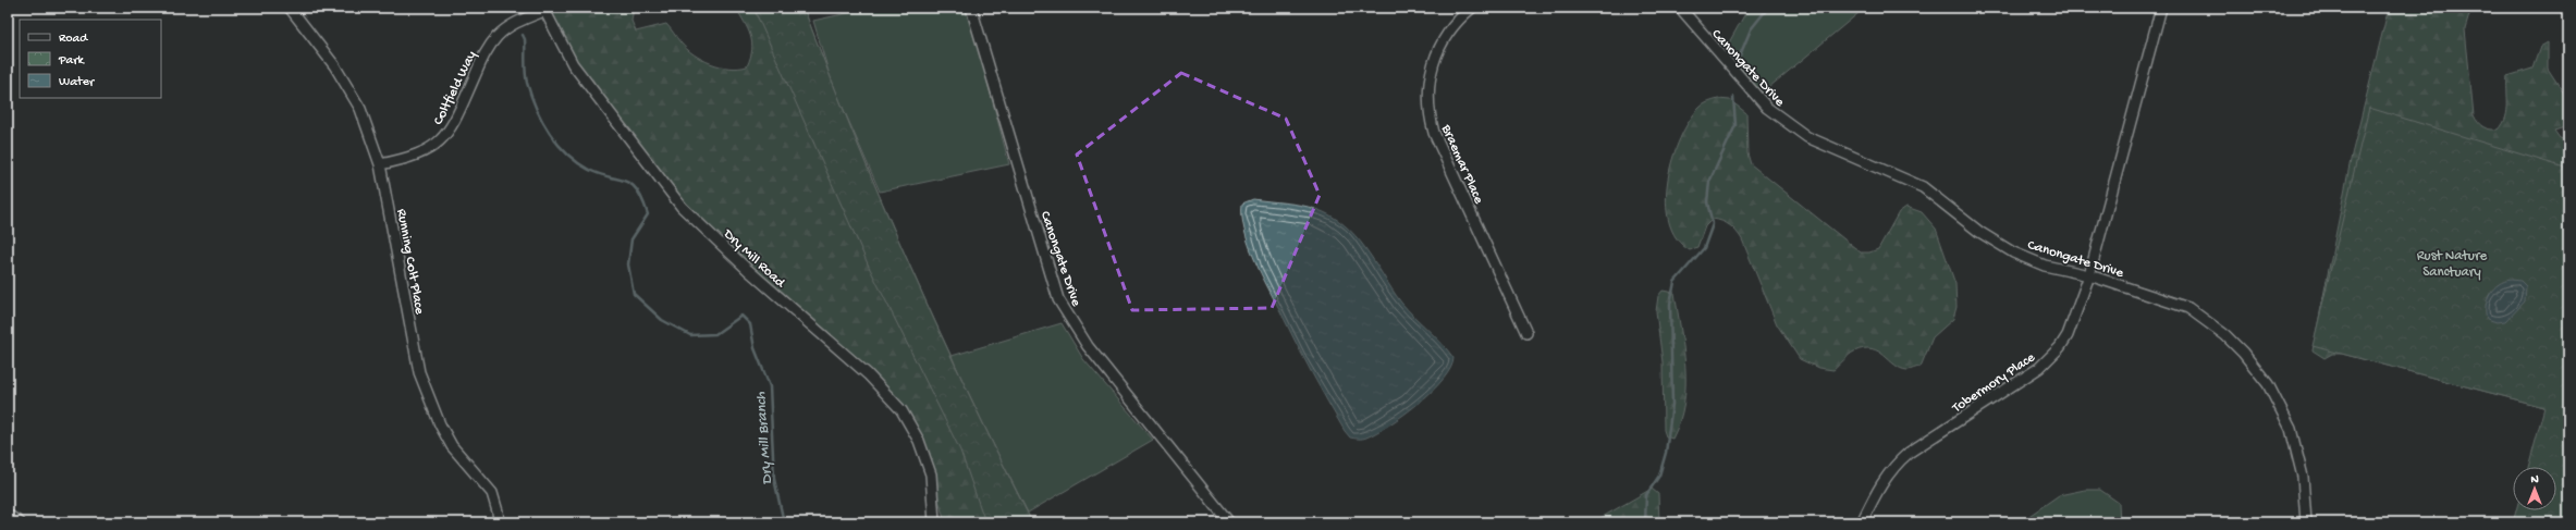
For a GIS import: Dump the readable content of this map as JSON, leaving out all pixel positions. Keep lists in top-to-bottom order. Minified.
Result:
{"streets":{"street":["Canongate Drive","Coltfield Way","Braemar Place","Dry Mill Road","Running Colt Place","Tobermory Place"]},"crossings":[["Canongate Drive","Tobermory Place"],["Coltfield Way","Dry Mill Road"],["Coltfield Way","Running Colt Place"]],"water":["Dry Mill Branch"],"parks":["Rust Nature Sanctuary"],"legend":["Road","Park","Water"],"north":"top"}
